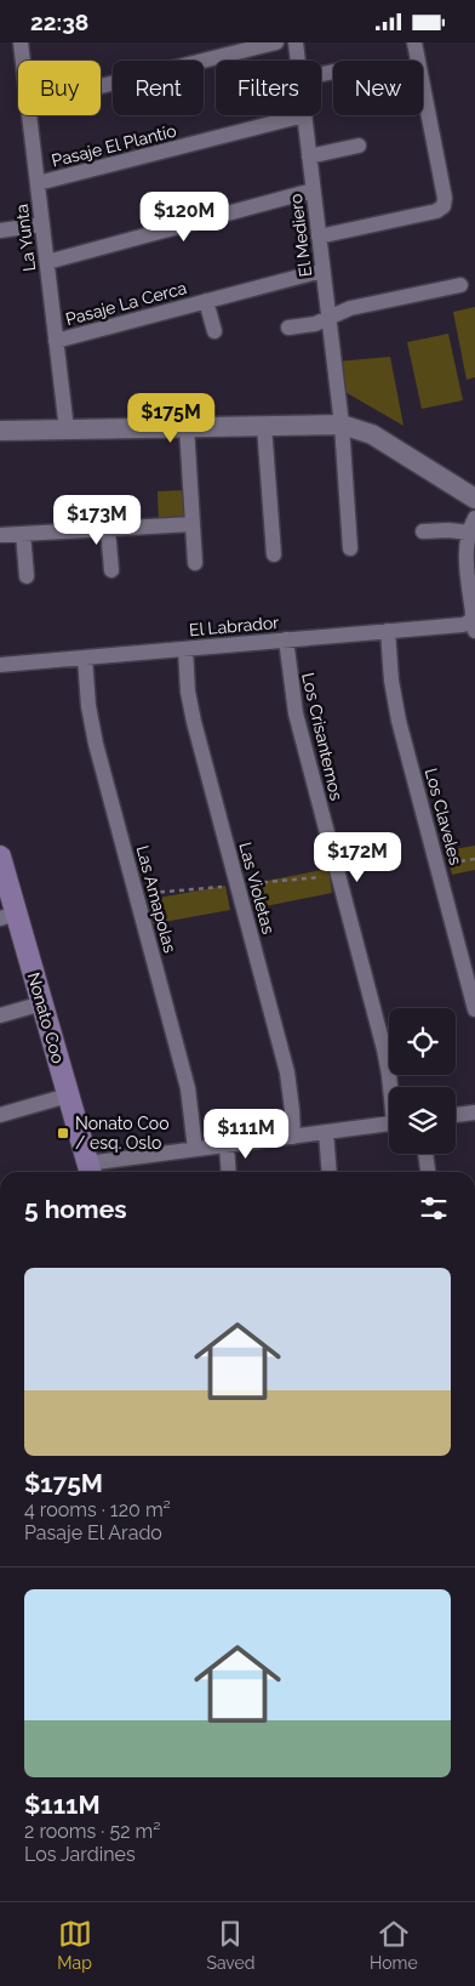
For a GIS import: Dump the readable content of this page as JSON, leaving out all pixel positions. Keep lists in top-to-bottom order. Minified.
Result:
{"streets":{"main road":["Nonato Coo"],"street":["Pasaje El Plantío","El Mediero","La Yunta","Pasaje La Cerca","El Labrador","Los Crisantemos","Los Claveles","Las Violetas","Las Amapolas"]},"crossings":[["Pasaje El Plantío","El Mediero"],["Pasaje El Plantío","La Yunta"],["El Mediero","Pasaje La Cerca"],["La Yunta","Pasaje La Cerca"],["El Labrador","Los Crisantemos"],["El Labrador","Los Claveles"],["El Labrador","Las Violetas"],["El Labrador","Las Amapolas"]],"places":{"transit":["Nonato Coo / esq. Oslo"]},"page":{"status":"22:38","chip":["Buy","Rent","Filters","New"],"price":["$120M","$175M","$173M","$172M","$111M"],"heading":"5 homes","list":[{"name":"$175M","note":"4 rooms · 120 m² · Pasaje El Arado"},{"name":"$111M","note":"2 rooms · 52 m² · Los Jardines"}],"tabs":["Map","Saved","Home"]}}
